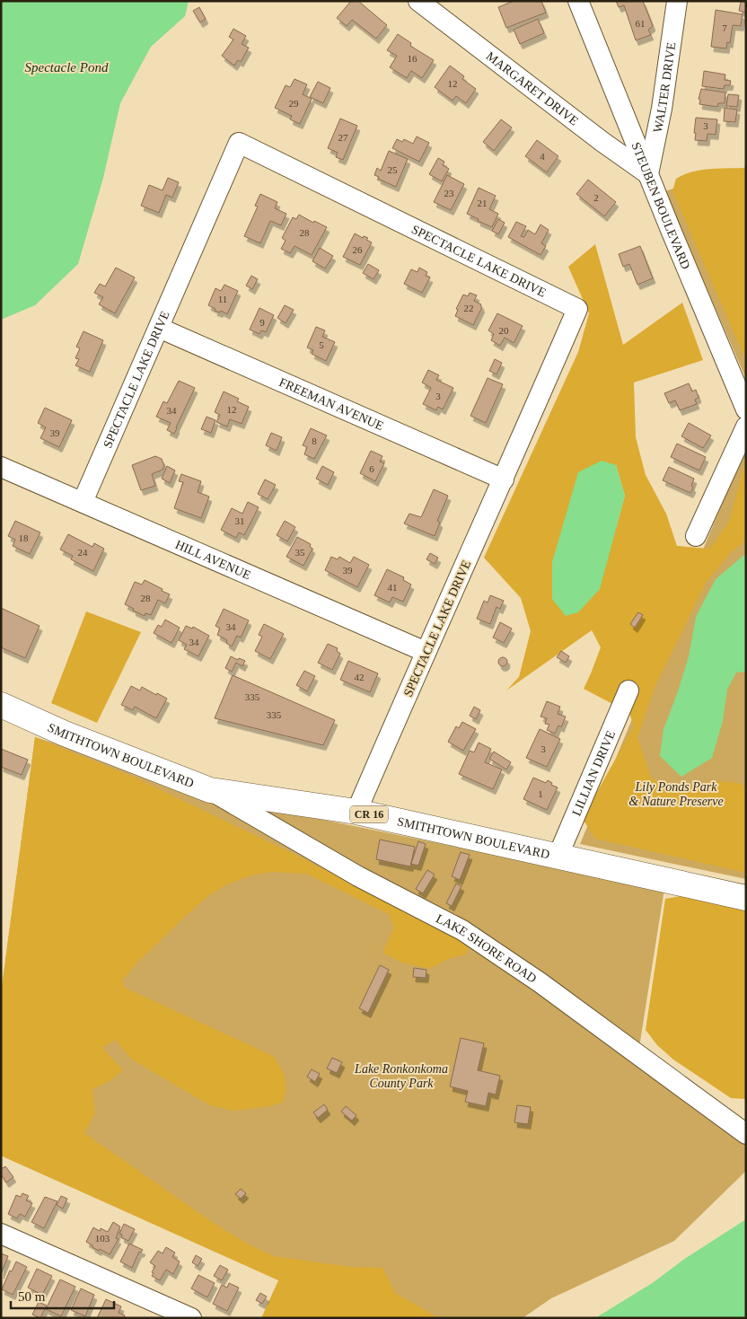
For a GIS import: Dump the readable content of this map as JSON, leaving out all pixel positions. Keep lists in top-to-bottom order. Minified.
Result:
{"streets":{"main road":["SMITHTOWN BOULEVARD","CR 16"],"street":["WALTER DRIVE","MARGARET DRIVE","STEUBEN BOULEVARD","SPECTACLE LAKE DRIVE","FREEMAN AVENUE","HILL AVENUE","LILLIAN DRIVE","LAKE SHORE ROAD"]},"crossings":[["WALTER DRIVE","MARGARET DRIVE"],["WALTER DRIVE","STEUBEN BOULEVARD"],["MARGARET DRIVE","STEUBEN BOULEVARD"],["SPECTACLE LAKE DRIVE","FREEMAN AVENUE"],["SPECTACLE LAKE DRIVE","HILL AVENUE"],["SPECTACLE LAKE DRIVE","SMITHTOWN BOULEVARD"],["SMITHTOWN BOULEVARD","LILLIAN DRIVE"],["SMITHTOWN BOULEVARD","LAKE SHORE ROAD"]],"water":["Spectacle Pond"],"parks":["Lily Ponds Park & Nature Preserve","Lake Ronkonkoma County Park"],"house_numbers":["61","7","16","12","29","3","27","4","25","23","2","21","28","26","11","22","9","20","5","3","12","34","39","8","6","31","18","24","35","39","41","28","34","34","42","335","335","3","1","103"],"scale_bar":"50 m"}
